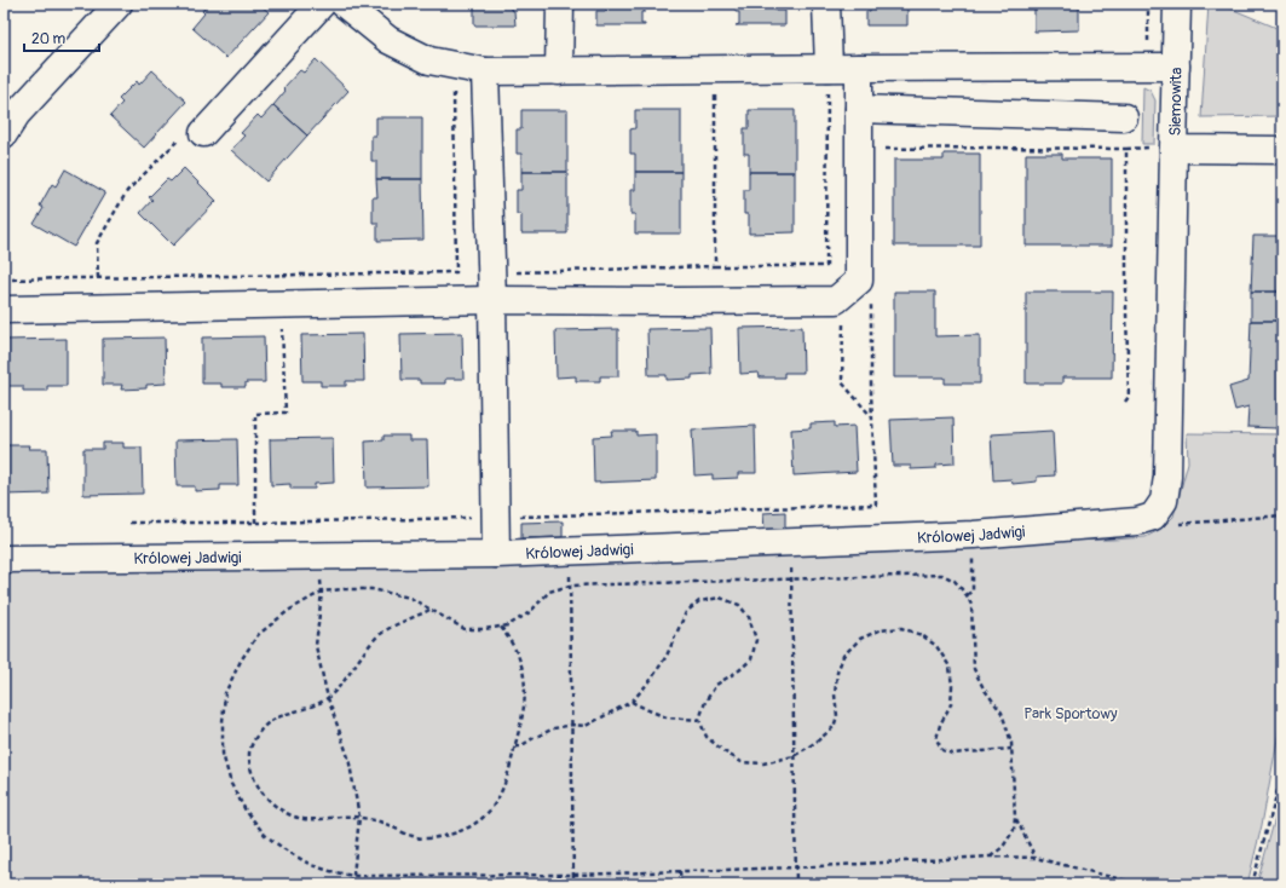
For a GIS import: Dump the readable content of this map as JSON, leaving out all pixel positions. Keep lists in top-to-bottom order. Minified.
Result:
{"streets":{"street":["Siemowita","Królowej Jadwigi"]},"parks":["Park Sportowy"],"scale_bar":"20 m"}
